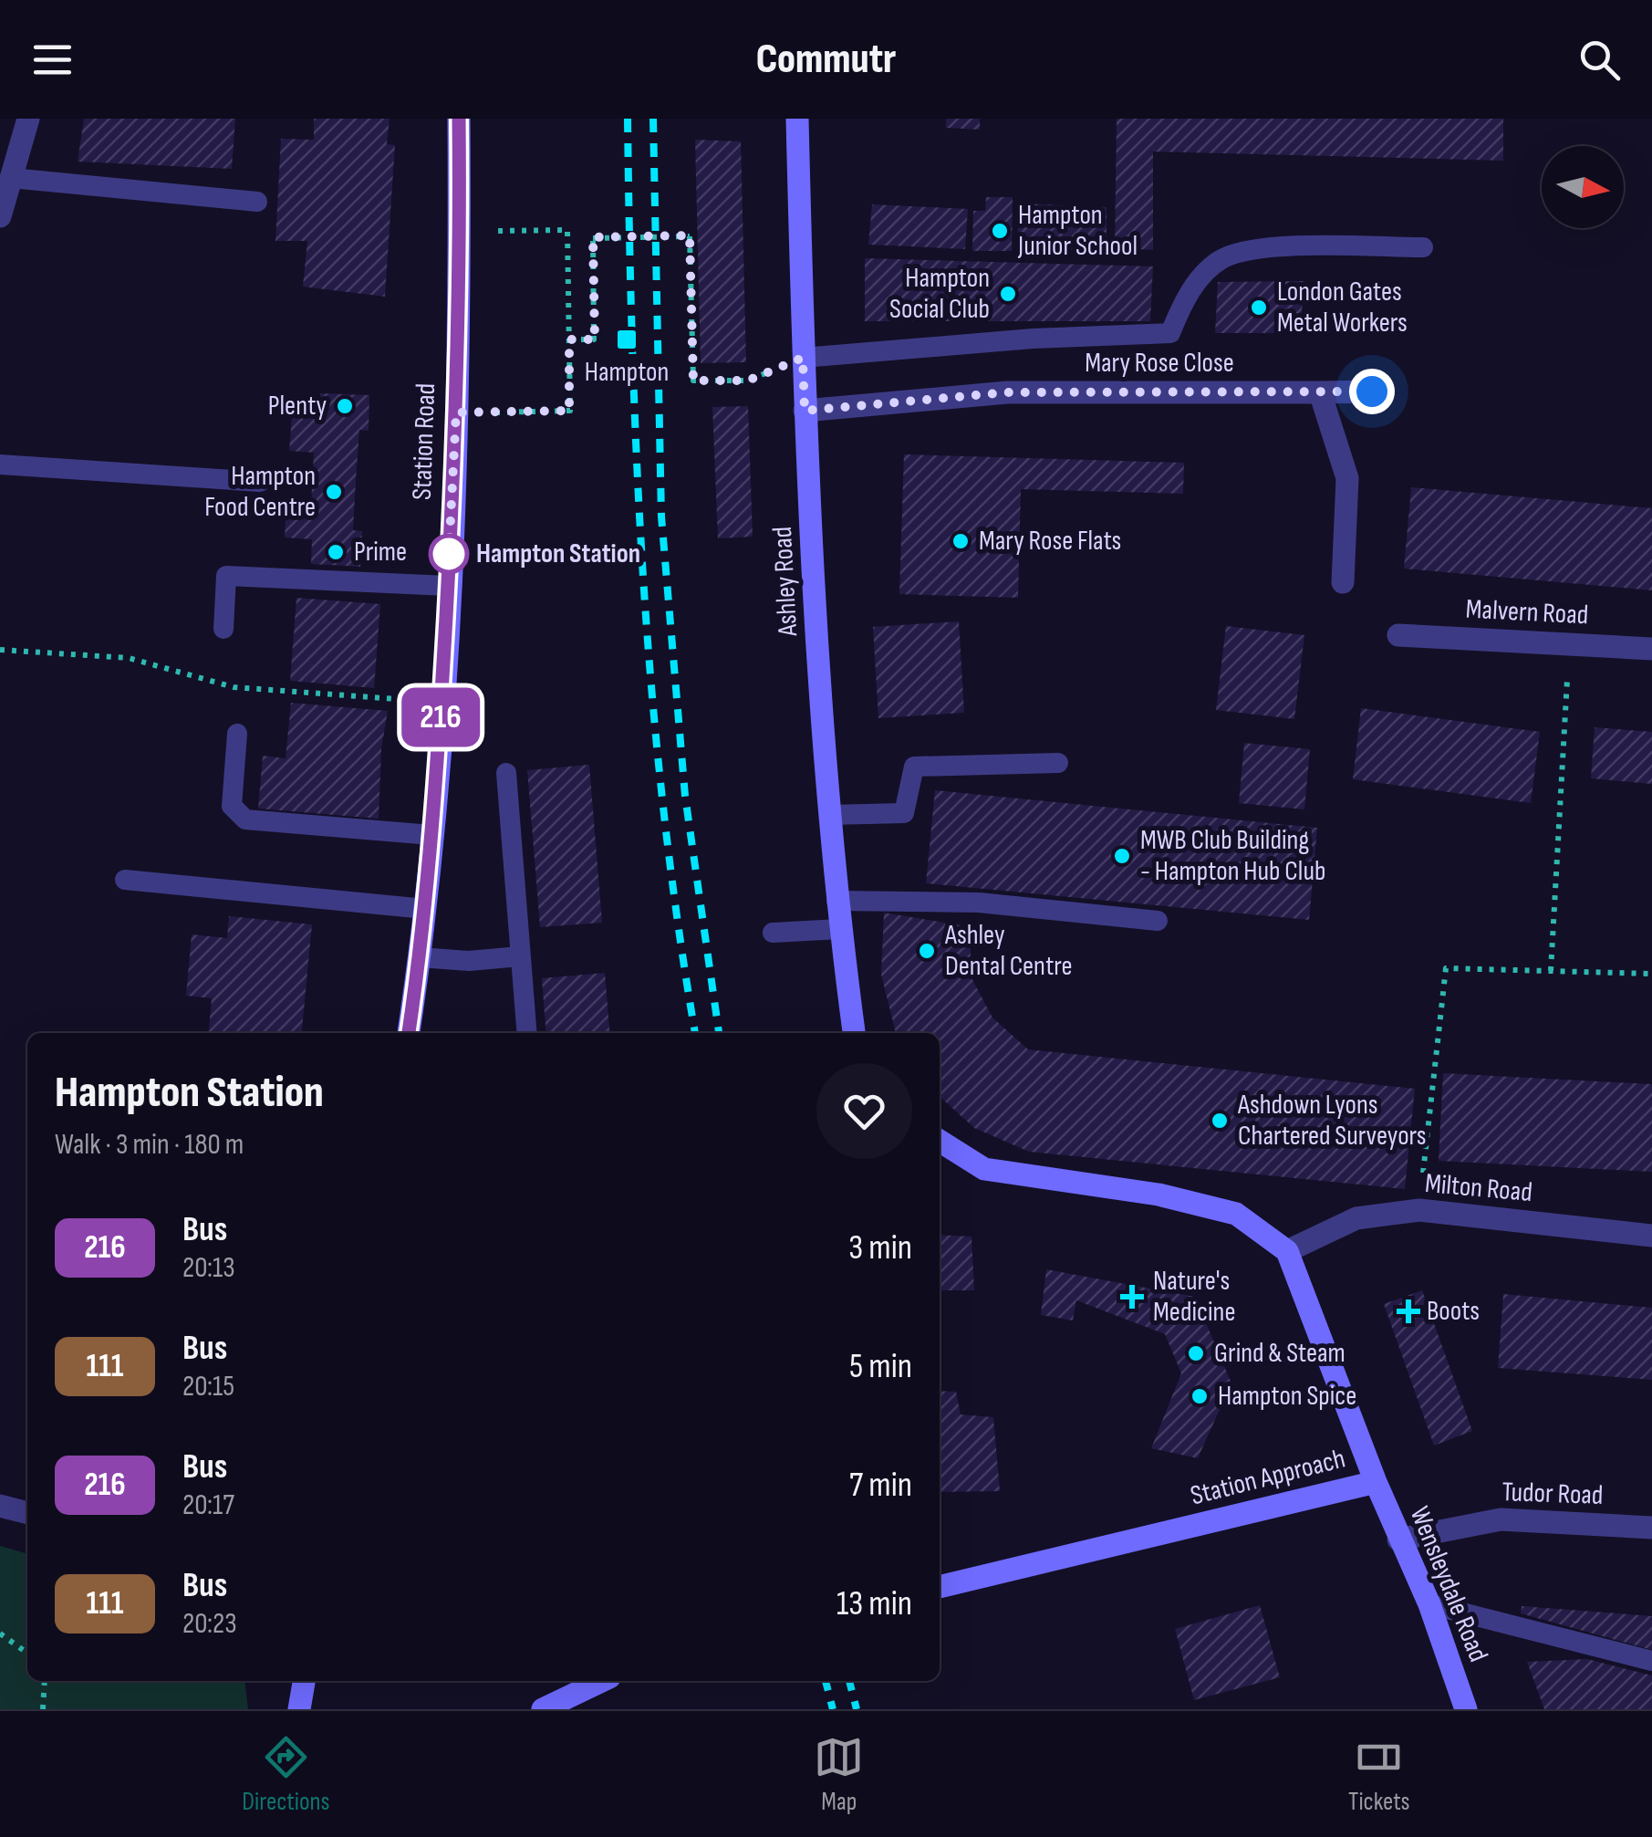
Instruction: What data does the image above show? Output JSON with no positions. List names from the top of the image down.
{
  "streets": {
    "street": [
      "Mary Rose Close",
      "Station Road",
      "Ashley Road",
      "Malvern Road",
      "Milton Road",
      "Station Approach",
      "Tudor Road",
      "Wensleydale Road"
    ]
  },
  "crossings": [
    ["Mary Rose Close", "Ashley Road"],
    ["Milton Road", "Station Approach"],
    ["Station Approach", "Wensleydale Road"],
    ["Tudor Road", "Wensleydale Road"]
  ],
  "places": {
    "other": [
      "Hampton Junior School",
      "Hampton Social Club",
      "London Gates Metal Workers",
      "Plenty",
      "Hampton Food Centre",
      "Mary Rose Flats",
      "Prime",
      "Hampton Station",
      "MWB Club Building - Hampton Hub Club",
      "Ashley Dental Centre",
      "Ashdown Lyons Chartered Surveyors",
      "Grind & Steam",
      "Hampton Spice"
    ],
    "transit": ["Hampton"],
    "health": ["Nature's Medicine", "Boots"]
  },
  "lines": ["bus line 216"],
  "north": "right",
  "page": {
    "header": "Commutr",
    "on_map": "216",
    "heading": ["Hampton Station", "Walk · 3 min · 180 m"],
    "list": [
      {
        "mark": "216",
        "name": "Bus",
        "note": "20:13",
        "value": "3 min"
      },
      {
        "mark": "111",
        "name": "Bus",
        "note": "20:15",
        "value": "5 min"
      },
      {
        "mark": "216",
        "name": "Bus",
        "note": "20:17",
        "value": "7 min"
      },
      {
        "mark": "111",
        "name": "Bus",
        "note": "20:23",
        "value": "13 min"
      }
    ],
    "tabs": ["Directions", "Map", "Tickets"]
  }
}
